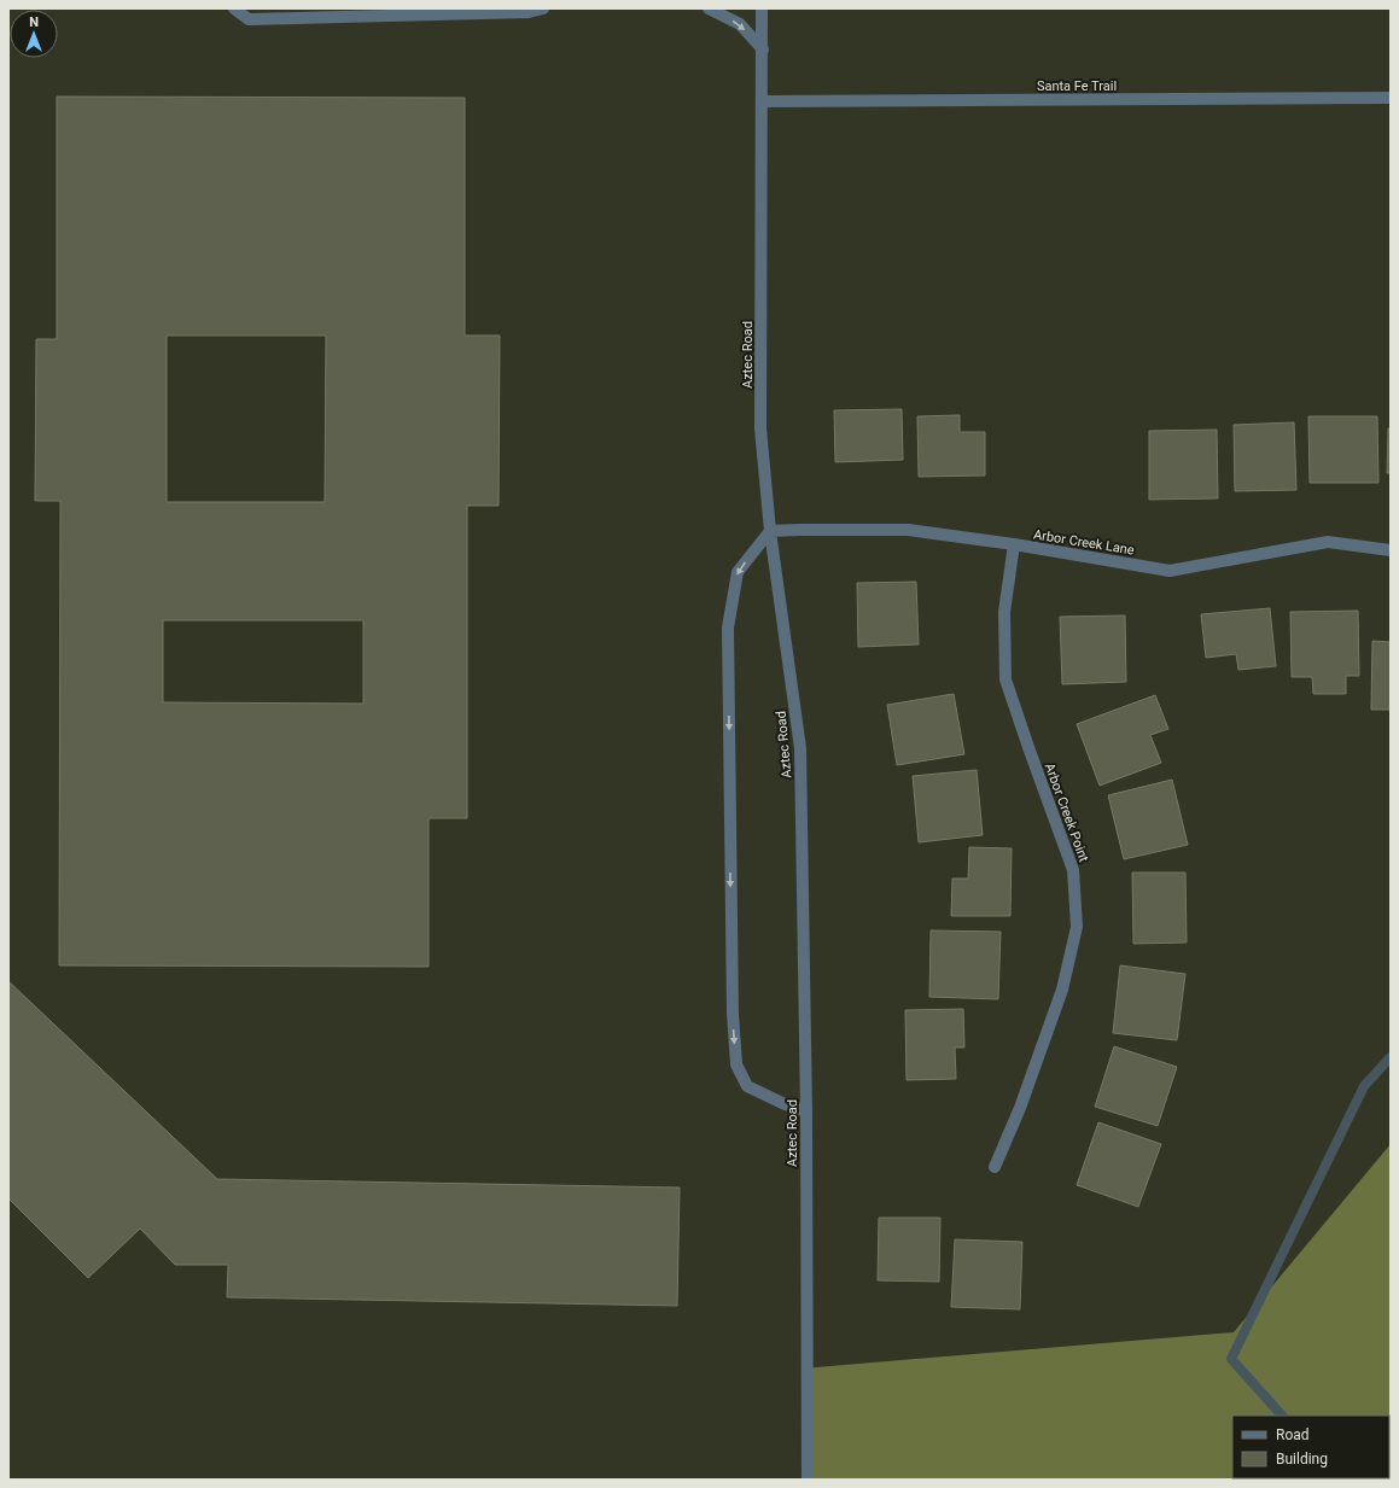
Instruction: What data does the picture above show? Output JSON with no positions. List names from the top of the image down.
{
  "streets": {
    "street": [
      "Santa Fe Trail",
      "Aztec Road",
      "Arbor Creek Lane",
      "Arbor Creek Point"
    ]
  },
  "crossings": [
    ["Santa Fe Trail", "Aztec Road"],
    ["Aztec Road", "Arbor Creek Lane"],
    ["Arbor Creek Lane", "Arbor Creek Point"]
  ],
  "legend": ["Road", "Building"],
  "north": "top"
}
